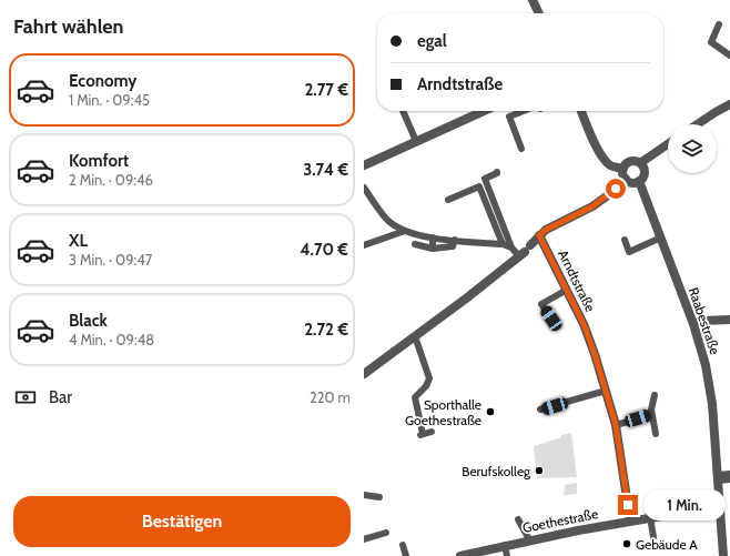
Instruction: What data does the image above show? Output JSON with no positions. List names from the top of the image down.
{
  "streets": {
    "street": ["Arndtstraße", "Raabestraße", "Goethestraße"]
  },
  "crossings": [
    ["Arndtstraße", "Goethestraße"],
    ["Raabestraße", "Goethestraße"]
  ],
  "places": ["Sporthalle Goethestraße", "Berufskolleg", "Gebäude A"],
  "page": {
    "heading": "Fahrt wählen",
    "banner": ["egal", "Arndtstraße"],
    "list": [
      {
        "name": "Economy",
        "note": "1 Min. · 09:45",
        "value": "2.77 €"
      },
      {
        "name": "Komfort",
        "note": "2 Min. · 09:46",
        "value": "3.74 €"
      },
      {
        "name": "XL",
        "note": "3 Min. · 09:47",
        "value": "4.70 €"
      },
      {
        "name": "Black",
        "note": "4 Min. · 09:48",
        "value": "2.72 €"
      }
    ],
    "pay": ["Bar", "220 m"],
    "buttons": "Bestätigen",
    "bubble": "1 Min."
  }
}
